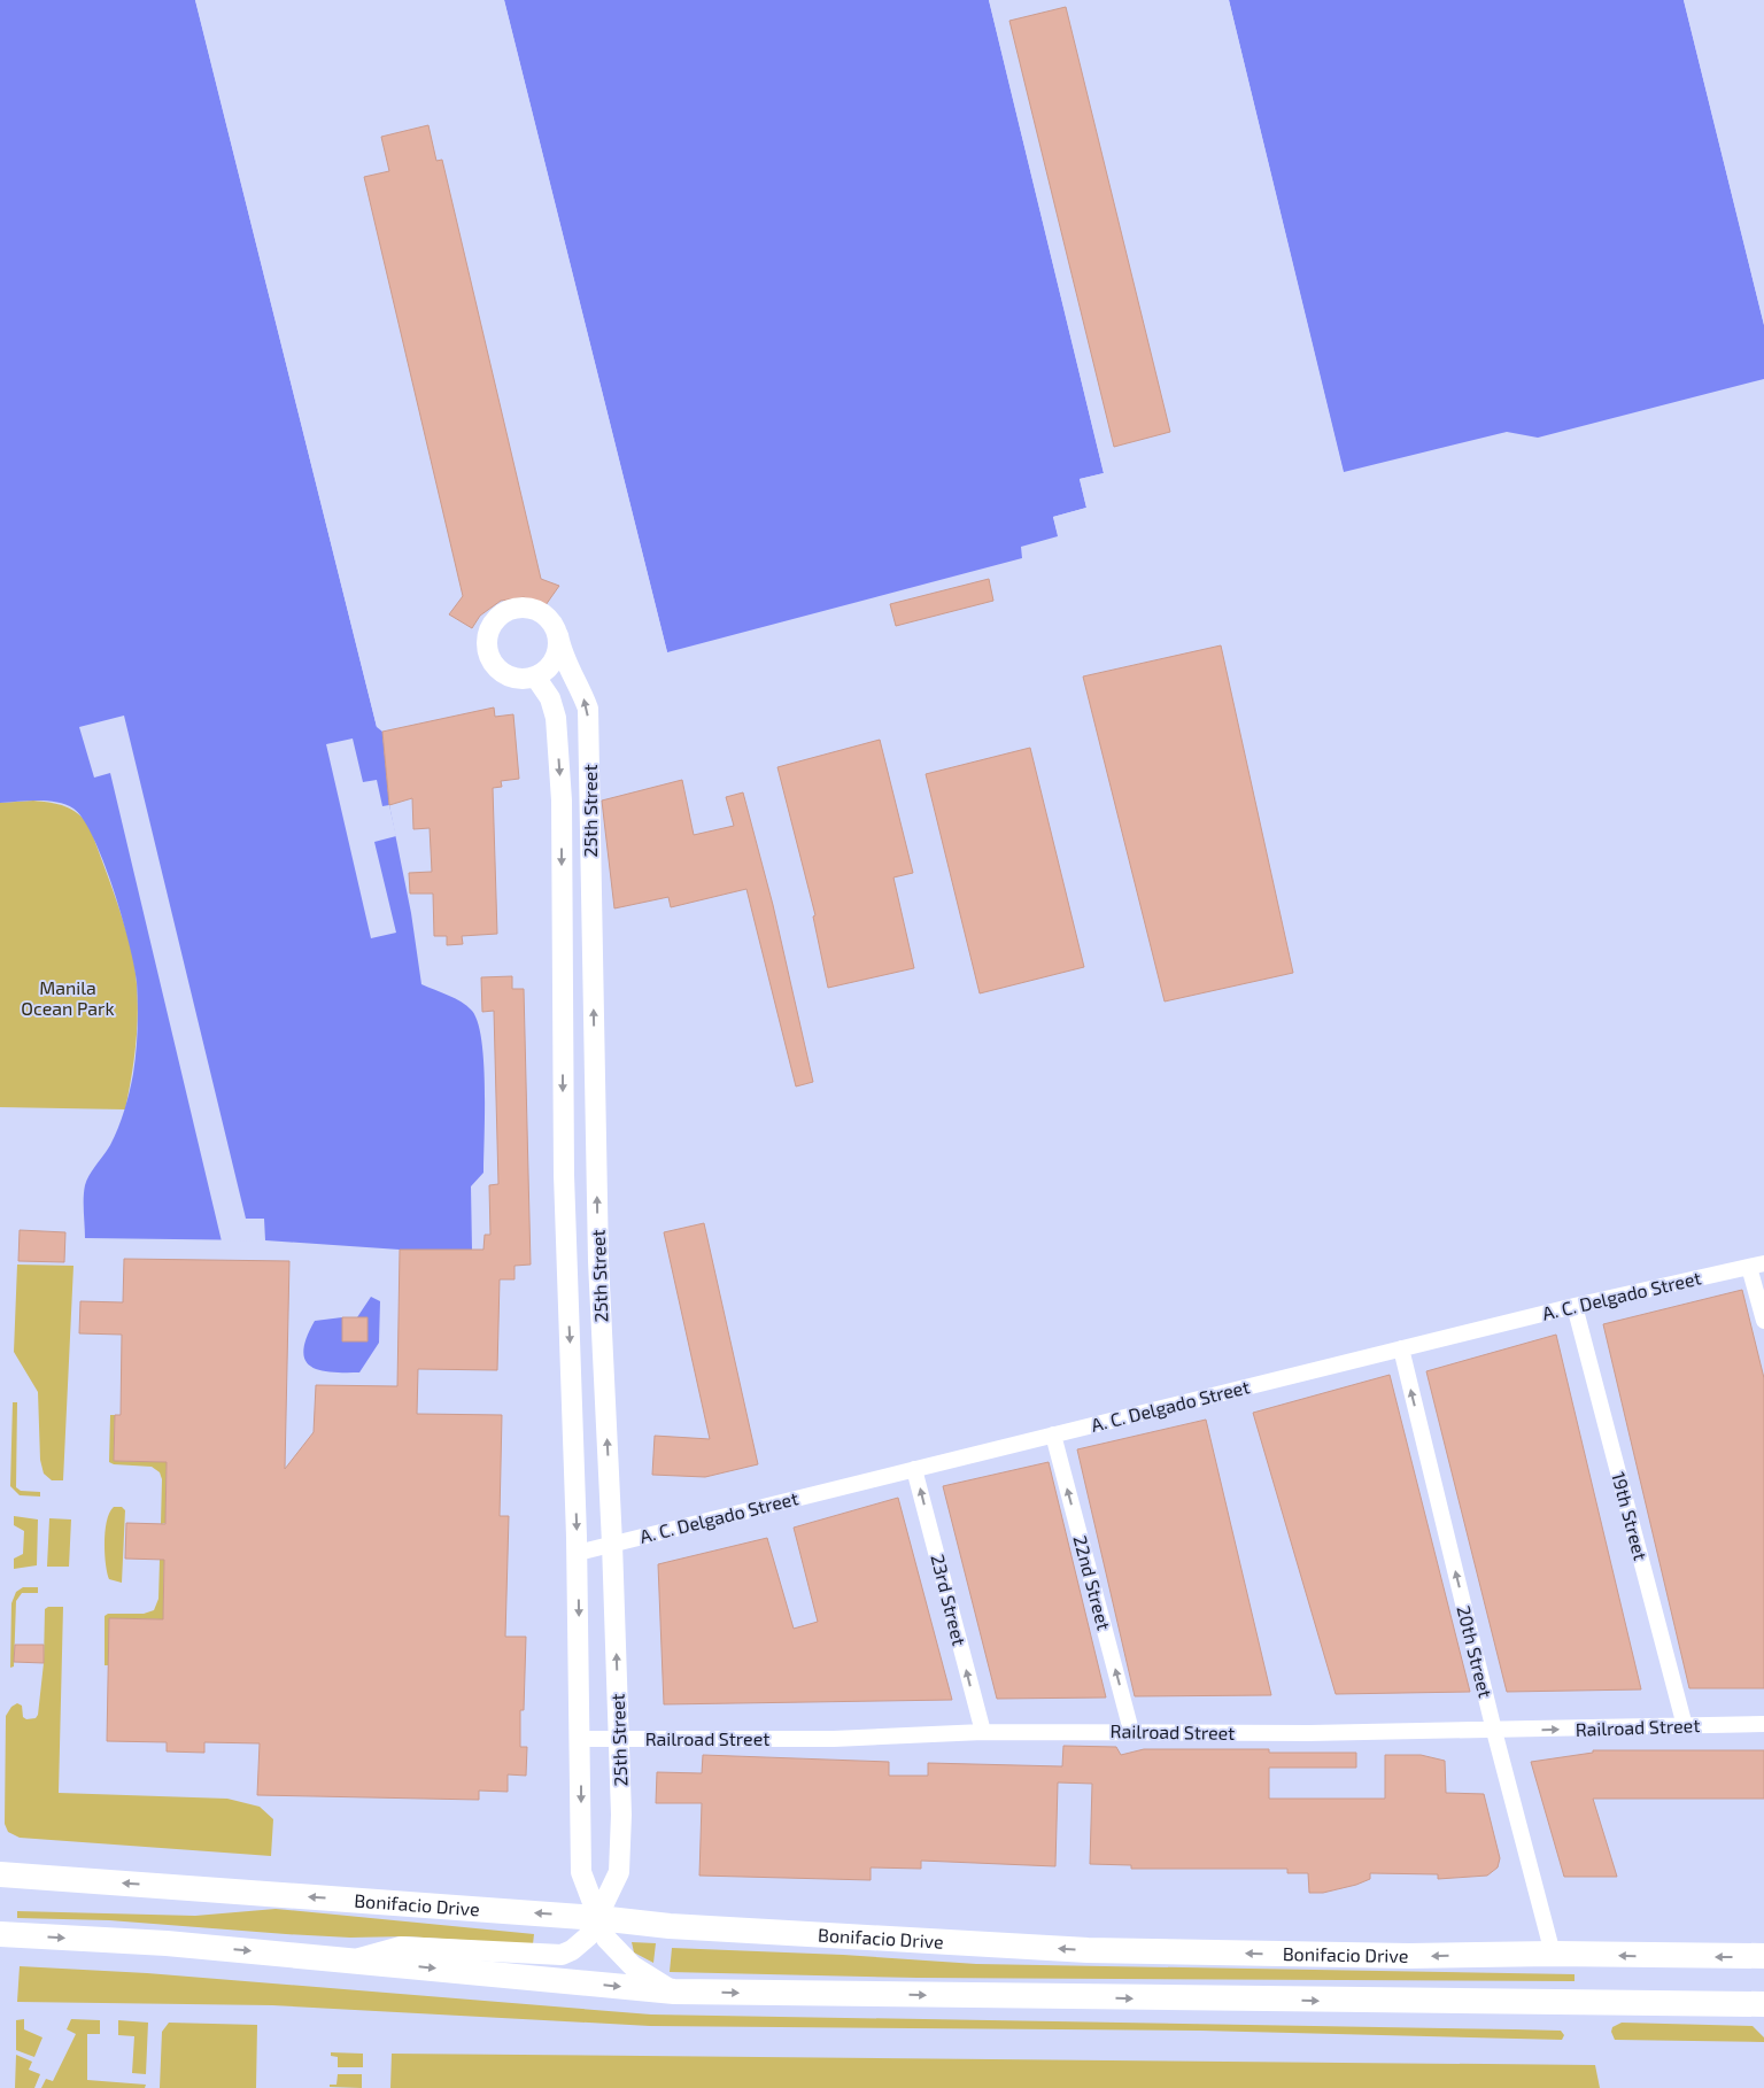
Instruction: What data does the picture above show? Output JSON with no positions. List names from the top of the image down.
{
  "streets": {
    "highway": ["Bonifacio Drive"],
    "street": [
      "25th Street",
      "A. C. Delgado Street",
      "19th Street",
      "22nd Street",
      "23rd Street",
      "20th Street",
      "Railroad Street"
    ]
  },
  "crossings": [
    ["25th Street", "A. C. Delgado Street"],
    ["25th Street", "Railroad Street"],
    ["25th Street", "Bonifacio Drive"],
    ["A. C. Delgado Street", "19th Street"],
    ["A. C. Delgado Street", "22nd Street"],
    ["A. C. Delgado Street", "23rd Street"],
    ["A. C. Delgado Street", "20th Street"],
    ["19th Street", "Railroad Street"],
    ["22nd Street", "Railroad Street"],
    ["23rd Street", "Railroad Street"],
    ["20th Street", "Railroad Street"],
    ["20th Street", "Bonifacio Drive"]
  ],
  "one_way": ["22nd Street", "23rd Street", "20th Street"],
  "parks": ["Manila Ocean Park"]
}
